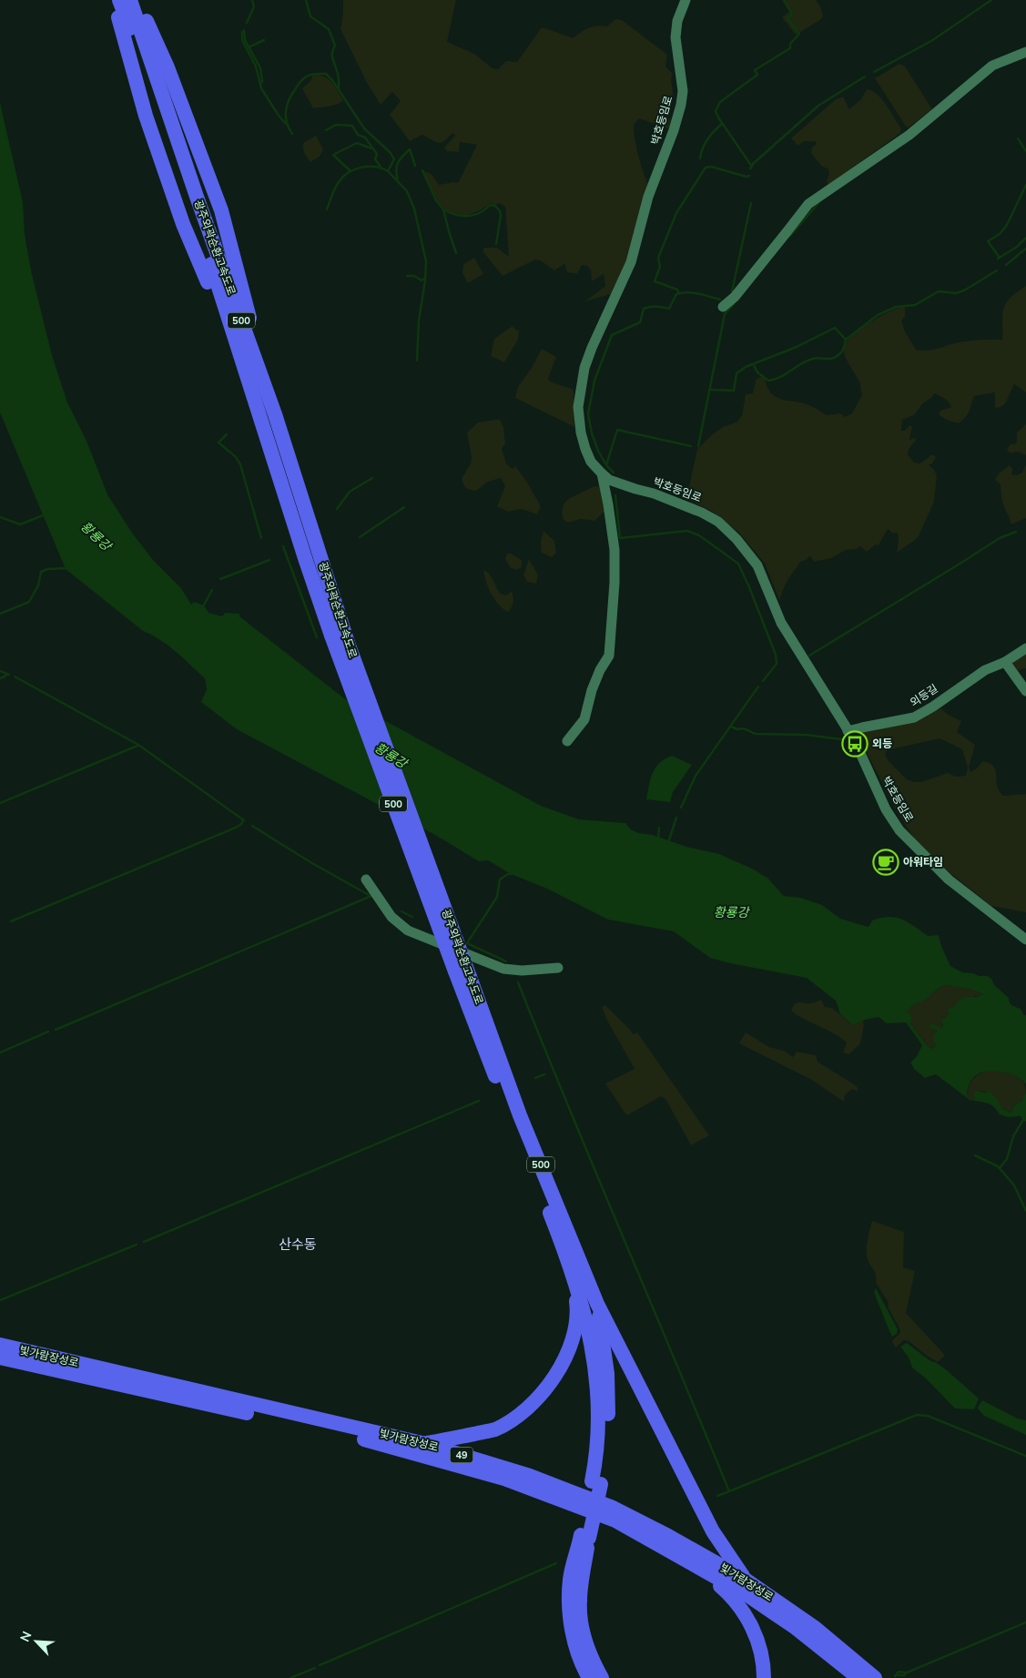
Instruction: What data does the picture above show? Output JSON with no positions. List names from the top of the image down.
{
  "streets": {
    "highway": [
      "광주외곽순환고속도로",
      "500",
      "빛가람장성로",
      "49"
    ],
    "street": ["박호등임로", "외등길"]
  },
  "crossings": [
    ["박호등임로", "외등길"]
  ],
  "districts": ["산수동"],
  "water": ["황룡강"],
  "places": {
    "bus stop": ["외등"],
    "cafe": ["아워타임"]
  },
  "north": "top left"
}
